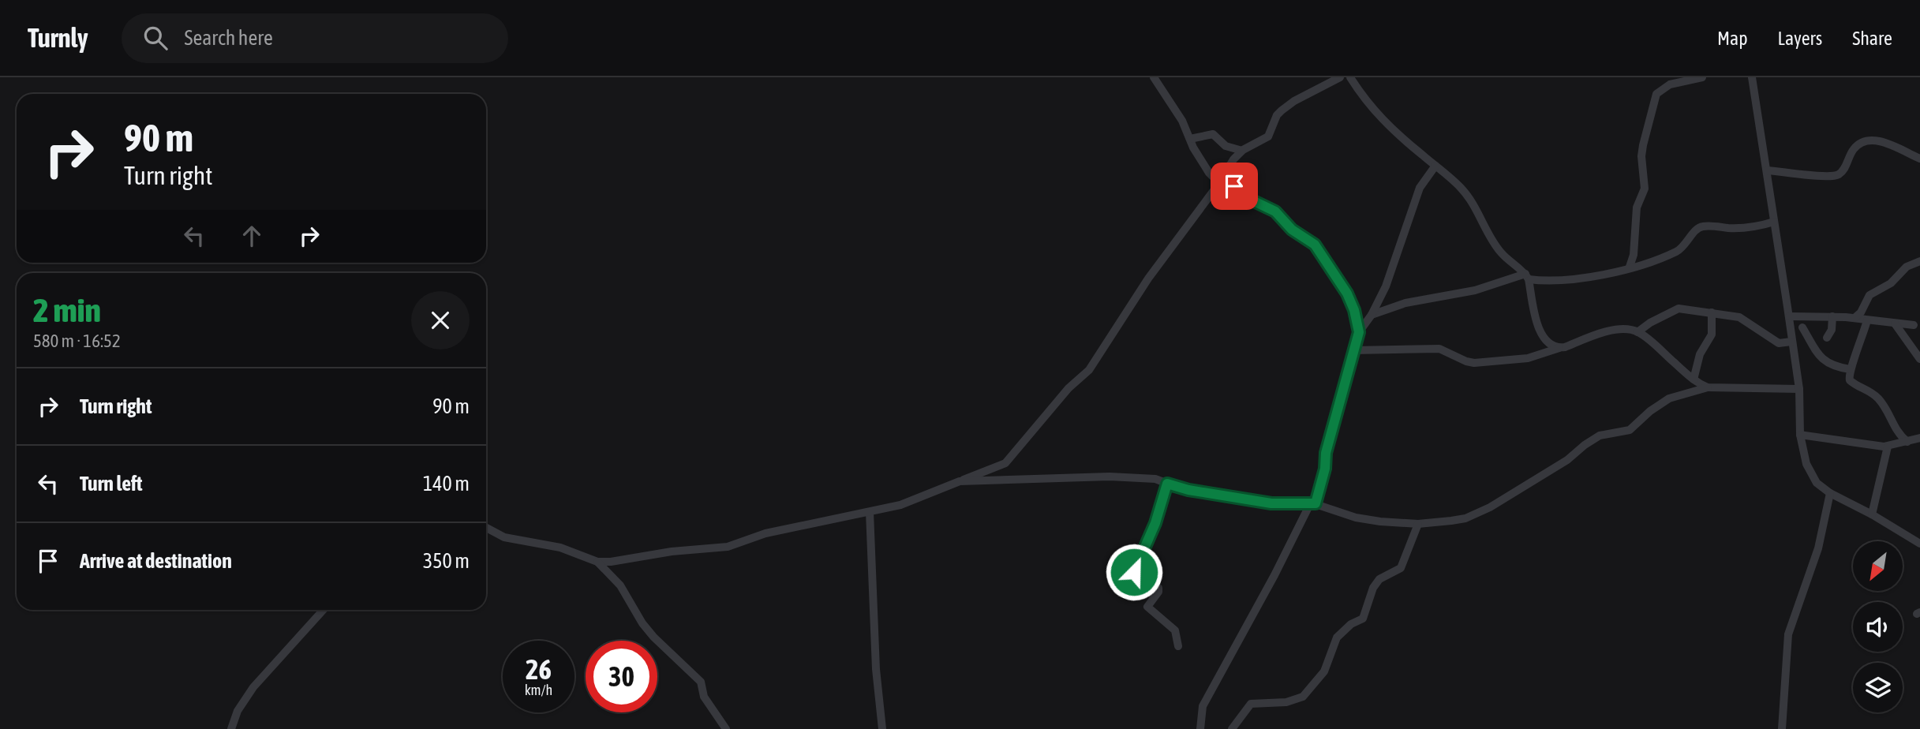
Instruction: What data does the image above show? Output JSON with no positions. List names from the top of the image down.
{
  "north": "bottom left",
  "page": {
    "header": "Turnly",
    "search": "Search here",
    "nav": ["Map", "Layers", "Share"],
    "turn": ["90 m", "Turn right"],
    "heading": ["2 min", "580 m · 16:52"],
    "list": [
      {
        "name": "Turn right",
        "value": "90 m"
      },
      {
        "name": "Turn left",
        "value": "140 m"
      },
      {
        "name": "Arrive at destination",
        "value": "350 m"
      }
    ],
    "speed": "26 km/h",
    "limit": "30"
  }
}
